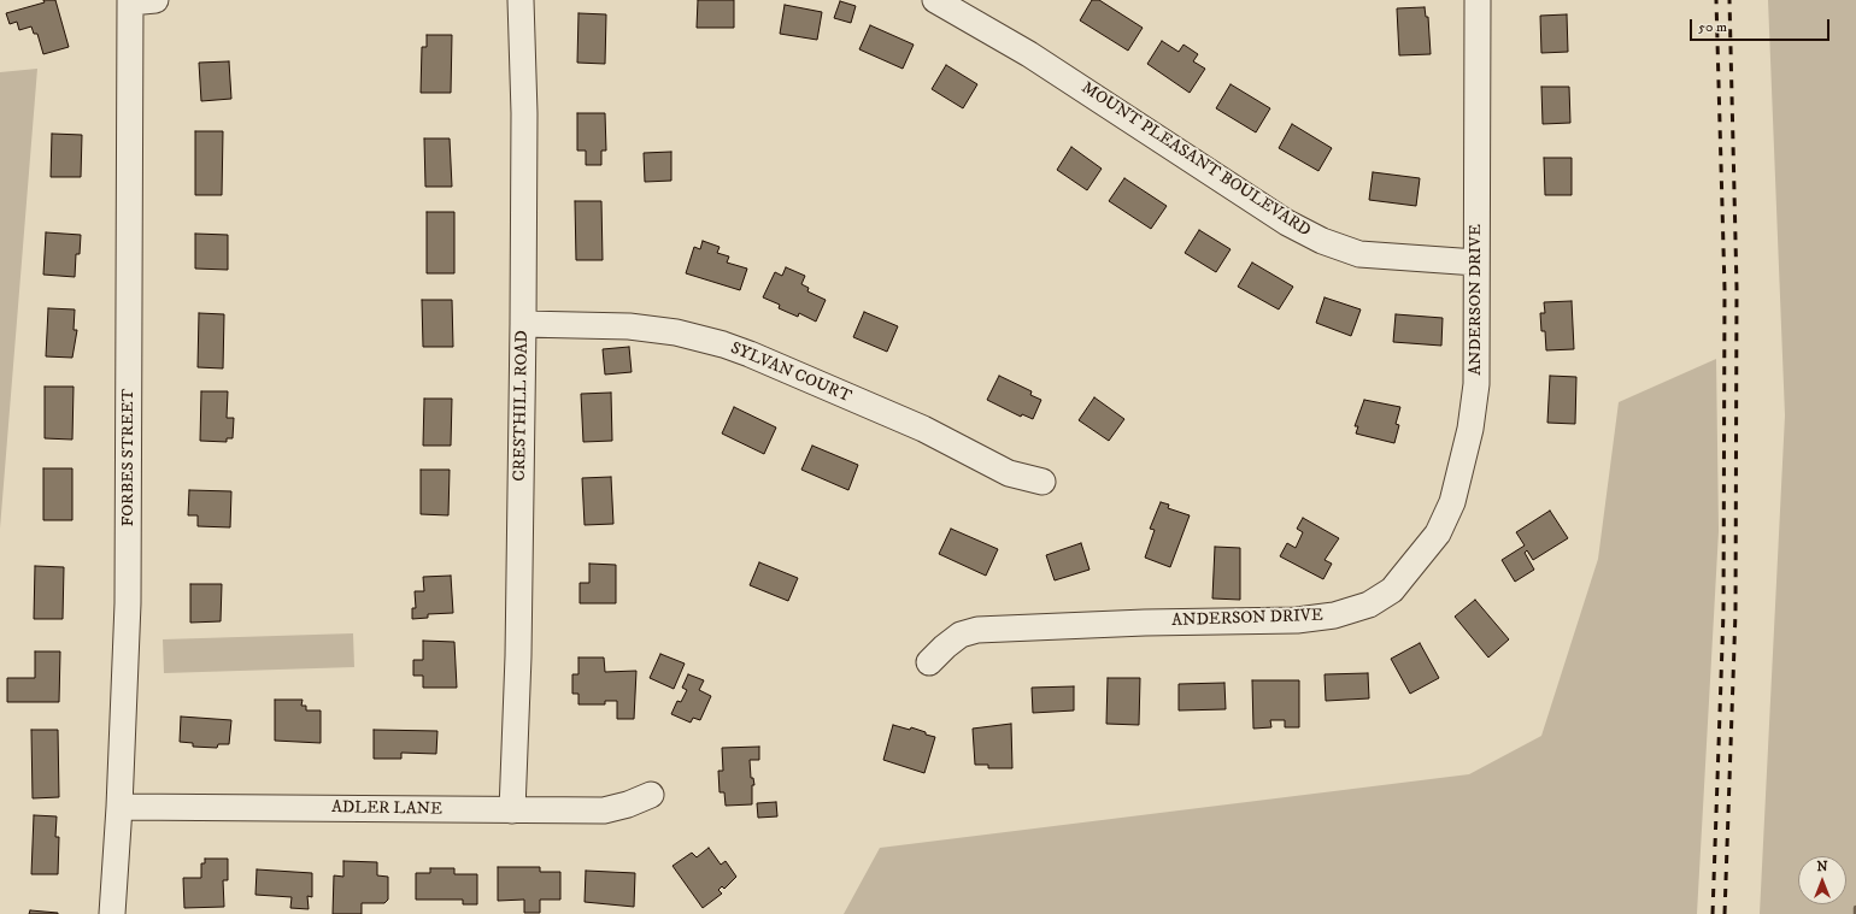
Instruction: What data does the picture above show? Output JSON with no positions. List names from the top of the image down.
{
  "streets": {
    "street": [
      "MOUNT PLEASANT BOULEVARD",
      "ANDERSON DRIVE",
      "SYLVAN COURT",
      "CRESTHILL ROAD",
      "FORBES STREET",
      "ADLER LANE"
    ]
  },
  "crossings": [
    ["MOUNT PLEASANT BOULEVARD", "ANDERSON DRIVE"],
    ["SYLVAN COURT", "CRESTHILL ROAD"],
    ["CRESTHILL ROAD", "ADLER LANE"],
    ["FORBES STREET", "ADLER LANE"]
  ],
  "scale_bar": "50 m",
  "north": "top"
}
